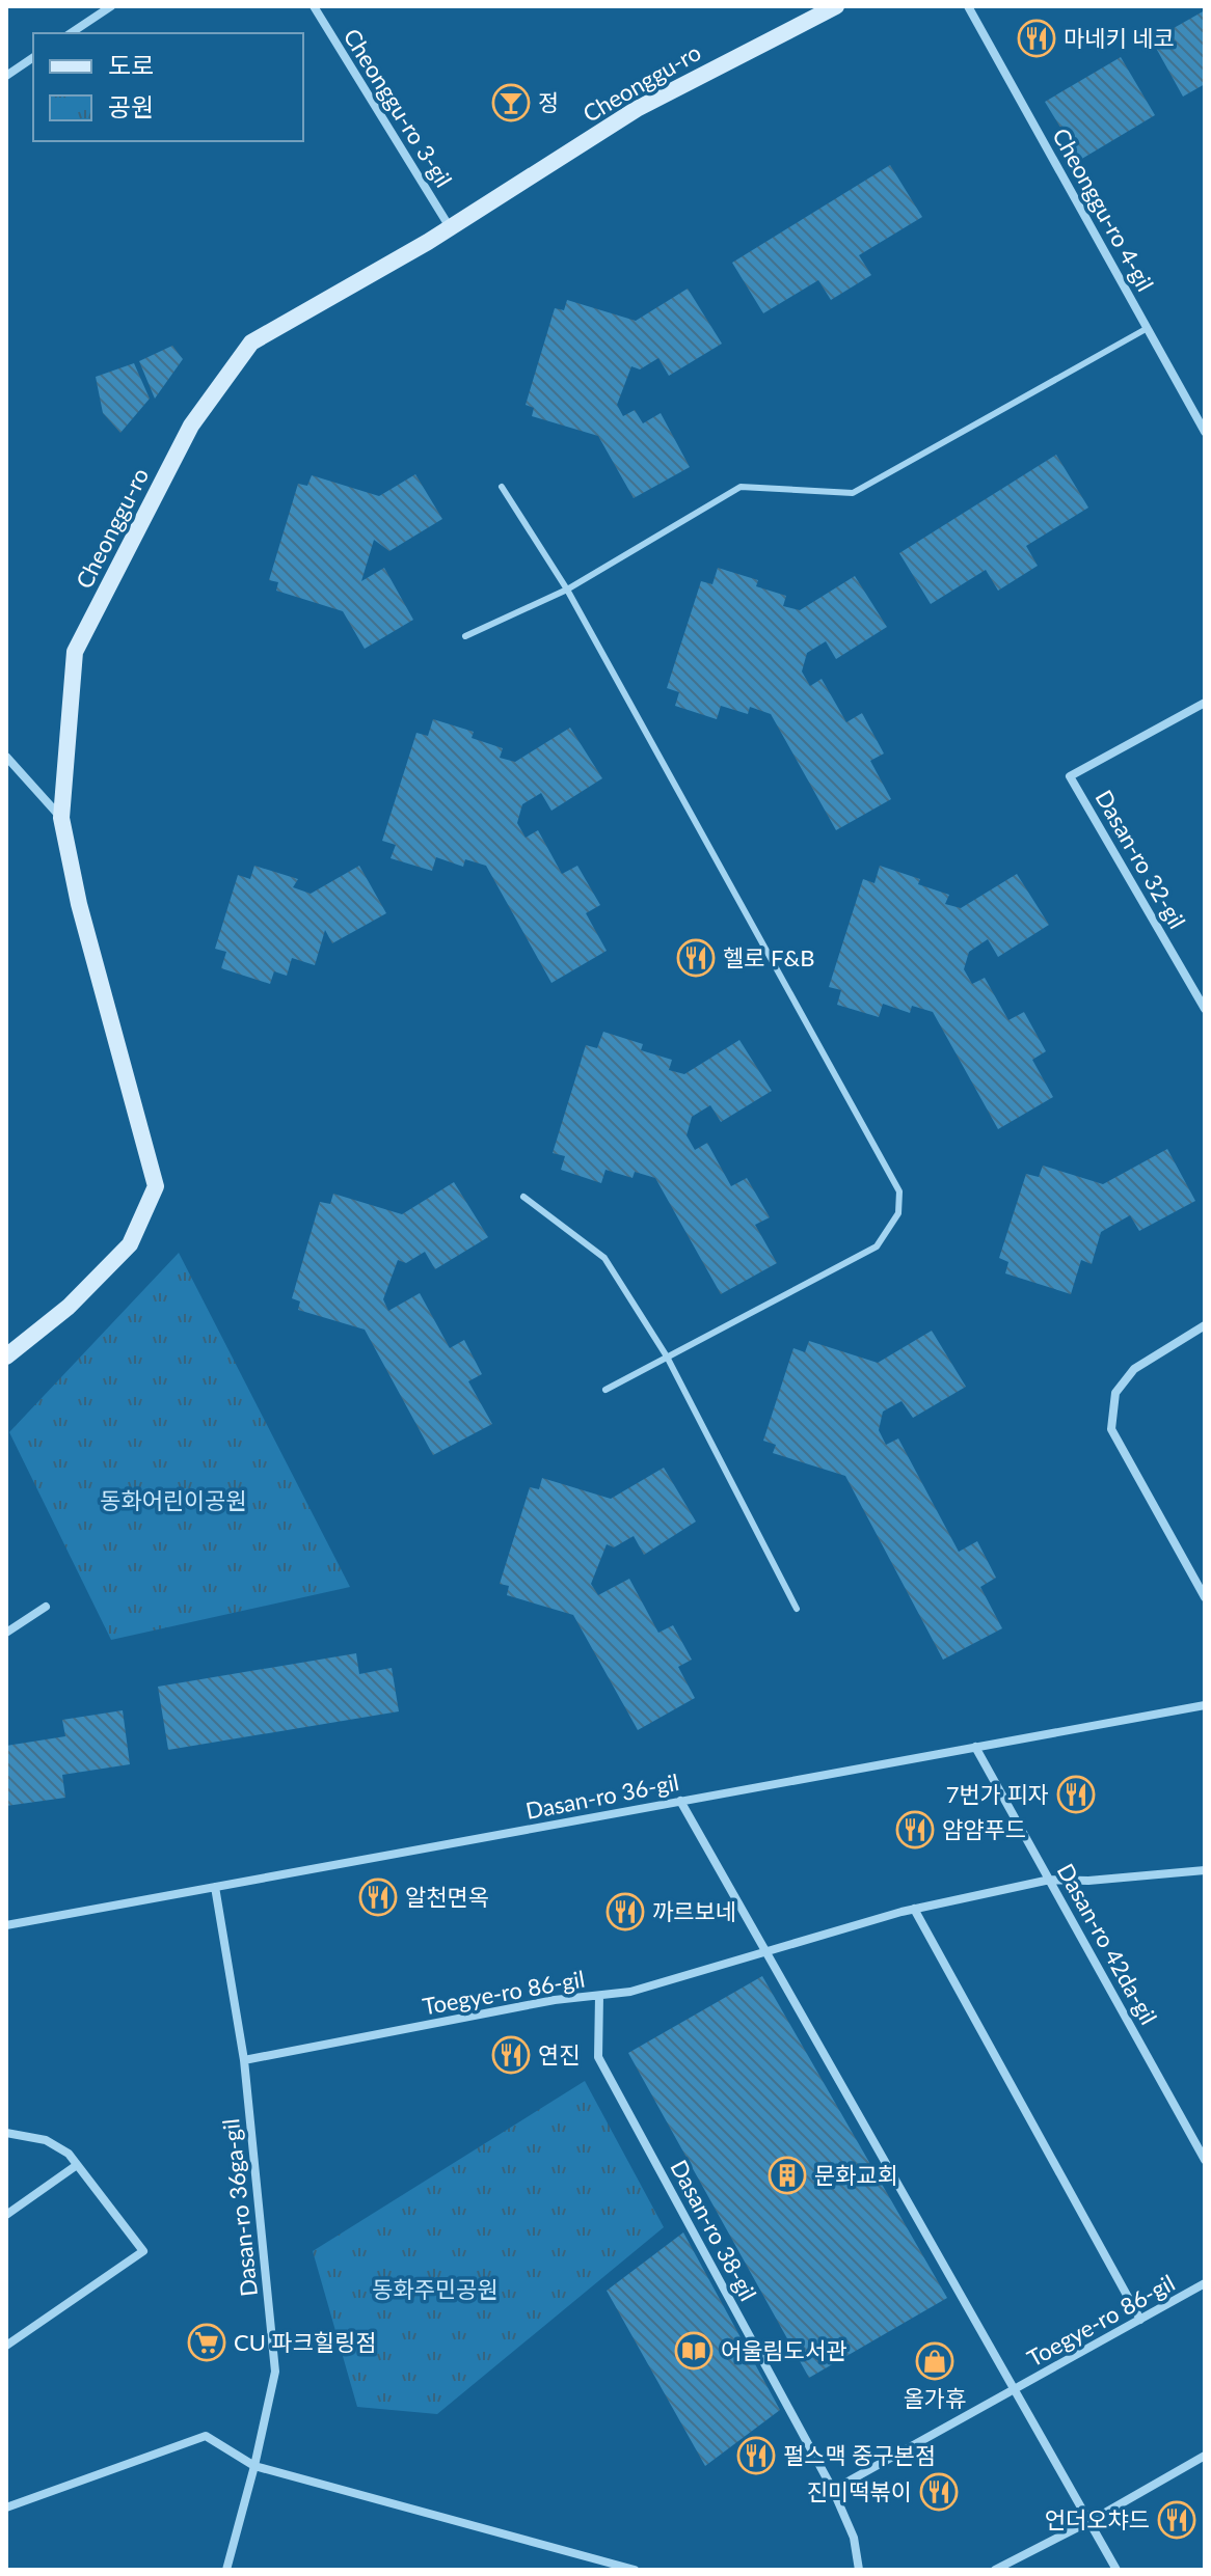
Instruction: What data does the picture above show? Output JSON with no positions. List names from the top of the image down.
{
  "streets": {
    "main road": ["Cheonggu-ro"],
    "street": [
      "Cheonggu-ro 3-gil",
      "Cheonggu-ro 4-gil",
      "Dasan-ro 32-gil",
      "Dasan-ro 36-gil",
      "Dasan-ro 42da-gil",
      "Toegye-ro 86-gil",
      "Dasan-ro 36ga-gil",
      "Dasan-ro 38-gil"
    ]
  },
  "crossings": [
    ["Cheonggu-ro", "Cheonggu-ro 3-gil"],
    ["Dasan-ro 36-gil", "Dasan-ro 42da-gil"],
    ["Dasan-ro 36-gil", "Toegye-ro 86-gil"],
    ["Dasan-ro 36-gil", "Dasan-ro 36ga-gil"],
    ["Dasan-ro 42da-gil", "Toegye-ro 86-gil"],
    ["Toegye-ro 86-gil", "Dasan-ro 36ga-gil"],
    ["Toegye-ro 86-gil", "Dasan-ro 38-gil"]
  ],
  "parks": ["동화어린이공원", "동화주민공원"],
  "places": {
    "restaurant": [
      "마네키 네코",
      "헬로 F&B",
      "7번가 피자",
      "얌얌푸드",
      "알천면옥",
      "까르보네",
      "연진",
      "펄스맥 중구본점",
      "진미떡볶이",
      "언더오챠드"
    ],
    "bar": ["정"],
    "building": ["문화교회"],
    "supermarket": ["CU 파크힐링점"],
    "library": ["어울림도서관"],
    "shop": ["올가휴"]
  },
  "legend": ["도로", "공원"]
}
